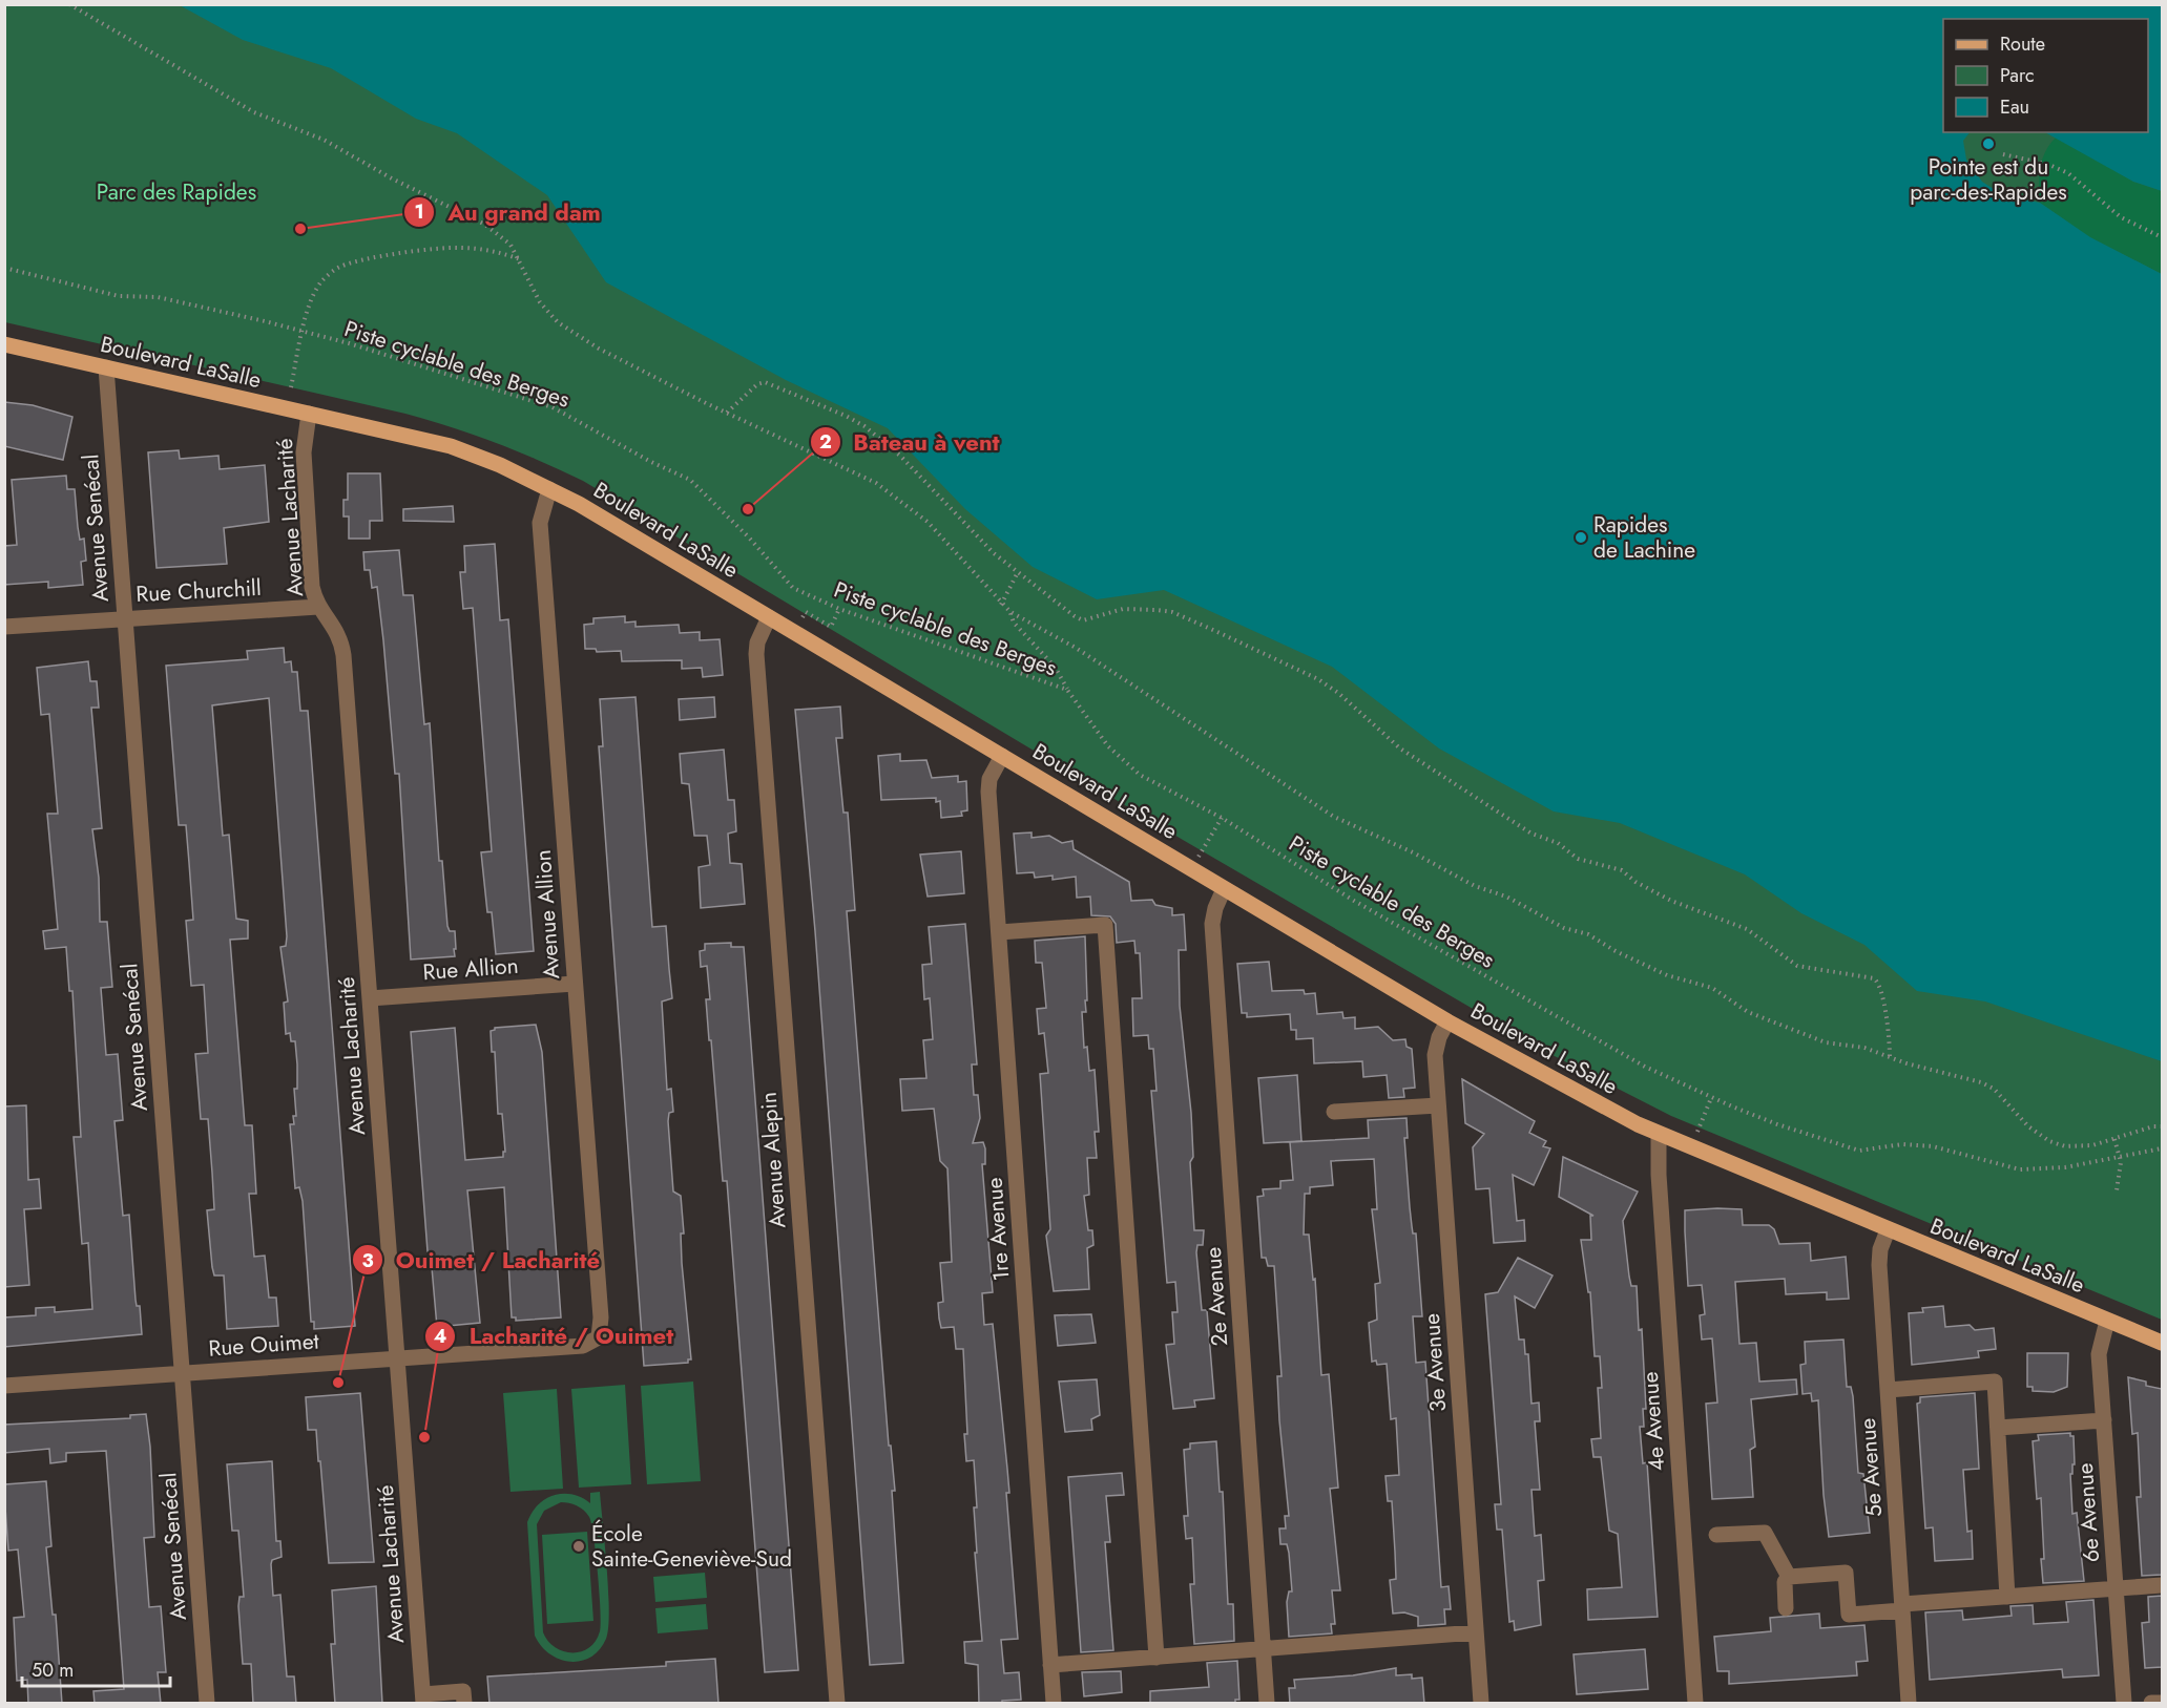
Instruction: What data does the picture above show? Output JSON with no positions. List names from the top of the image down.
{
  "streets": {
    "main road": ["Boulevard LaSalle"],
    "street": [
      "Avenue Lacharité",
      "Avenue Senécal",
      "Rue Churchill",
      "Avenue Allion",
      "Rue Allion",
      "Avenue Alepin",
      "1re Avenue",
      "2e Avenue",
      "Rue Ouimet",
      "3e Avenue",
      "4e Avenue",
      "5e Avenue",
      "6e Avenue"
    ],
    "path": ["Piste cyclable des Berges"]
  },
  "crossings": [
    ["Boulevard LaSalle", "Avenue Lacharité"],
    ["Boulevard LaSalle", "Avenue Senécal"],
    ["Boulevard LaSalle", "Avenue Allion"],
    ["Boulevard LaSalle", "Avenue Alepin"],
    ["Boulevard LaSalle", "1re Avenue"],
    ["Boulevard LaSalle", "2e Avenue"],
    ["Boulevard LaSalle", "3e Avenue"],
    ["Boulevard LaSalle", "4e Avenue"],
    ["Boulevard LaSalle", "5e Avenue"],
    ["Boulevard LaSalle", "6e Avenue"],
    ["Avenue Lacharité", "Rue Churchill"],
    ["Avenue Lacharité", "Rue Allion"],
    ["Avenue Lacharité", "Rue Ouimet"],
    ["Avenue Senécal", "Rue Churchill"],
    ["Avenue Senécal", "Rue Ouimet"],
    ["Avenue Allion", "Rue Allion"],
    ["Avenue Allion", "Rue Ouimet"]
  ],
  "parks": ["Parc des Rapides"],
  "places": [
    "Pointe est du parc-des-Rapides",
    "Au grand dam",
    "Bateau à vent",
    "Rapides de Lachine",
    "Ouimet / Lacharité",
    "Lacharité / Ouimet",
    "École Sainte-Geneviève-Sud"
  ],
  "legend": ["Route", "Parc", "Eau"],
  "scale_bar": "50 m"
}
